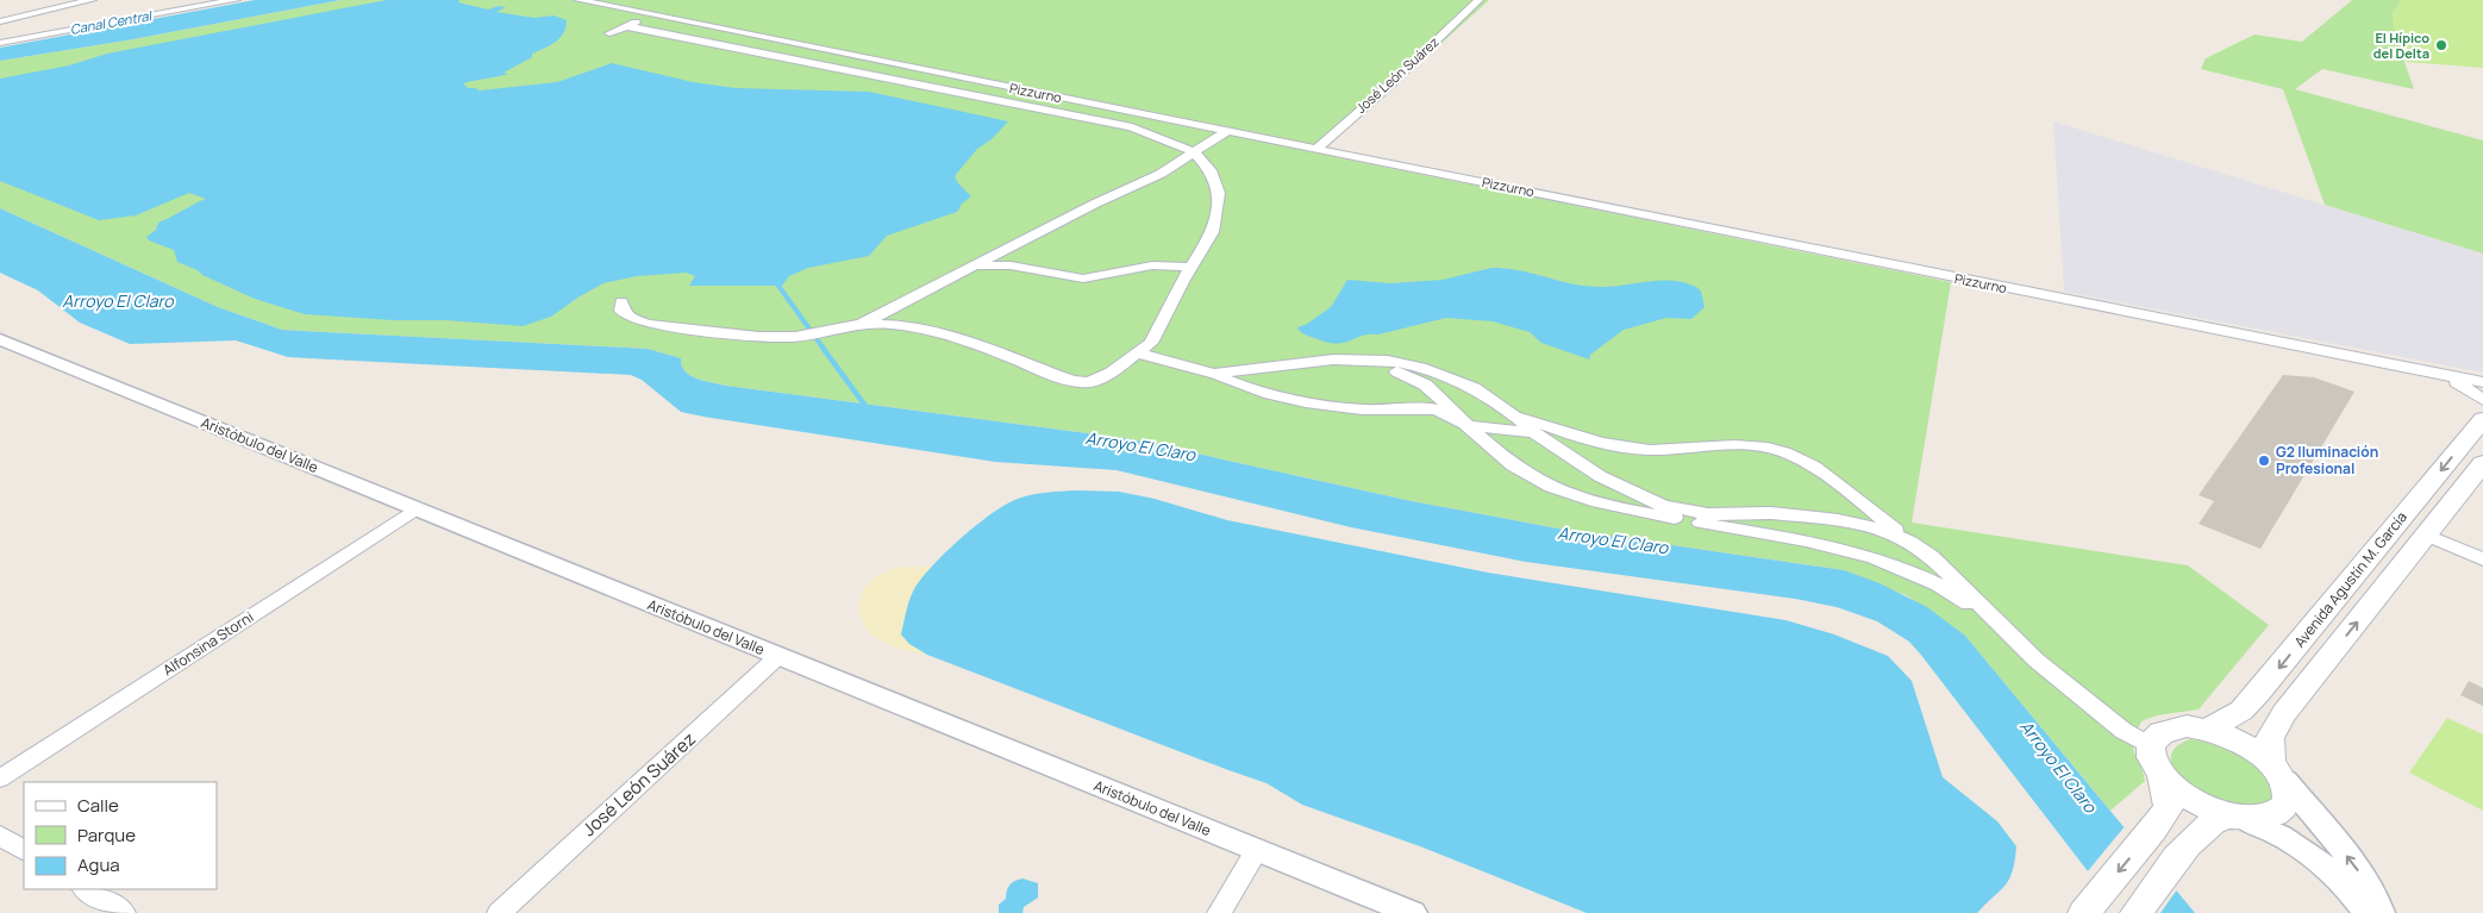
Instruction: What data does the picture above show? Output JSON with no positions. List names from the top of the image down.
{
  "streets": {
    "main road": ["Avenida Agustín M. García"],
    "street": [
      "José León Suárez",
      "Pizzurno",
      "Aristóbulo del Valle",
      "Alfonsina Storni"
    ]
  },
  "crossings": [
    ["José León Suárez", "Pizzurno"],
    ["José León Suárez", "Aristóbulo del Valle"],
    ["Aristóbulo del Valle", "Alfonsina Storni"]
  ],
  "water": ["Canal Central", "Arroyo El Claro"],
  "places": ["El Hípico del Delta", "G2 Iluminación Profesional"],
  "legend": ["Calle", "Parque", "Agua"]
}
